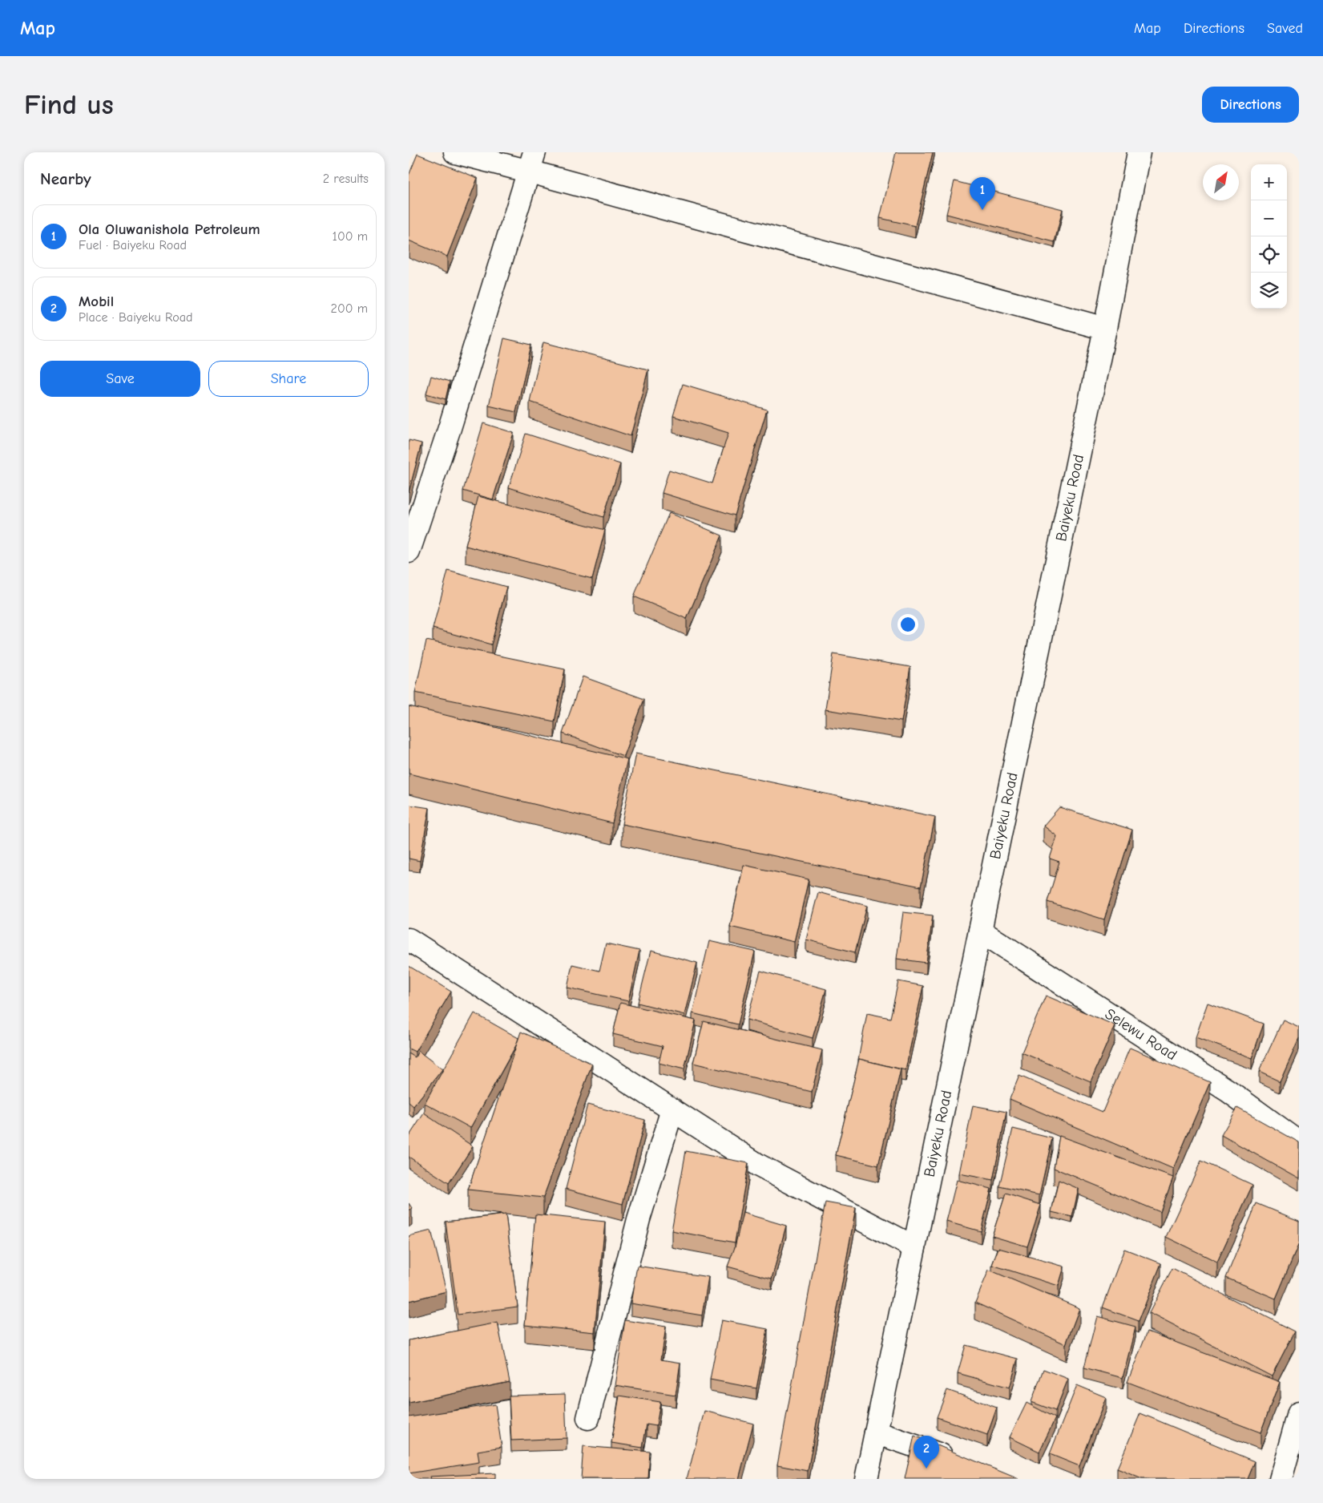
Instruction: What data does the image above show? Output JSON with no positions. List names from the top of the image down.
{
  "streets": {
    "street": ["Baiyeku Road", "Selewu Road"]
  },
  "crossings": [
    ["Baiyeku Road", "Selewu Road"]
  ],
  "north": "top right",
  "page": {
    "header": "Map",
    "nav": ["Map", "Directions", "Saved"],
    "buttons": [
      "Directions",
      ["Save", "Share"]
    ],
    "title": "Find us",
    "heading": ["Nearby", "2 results"],
    "map_buttons": ["+", "−"],
    "pins": ["1", "2"],
    "list": [
      {
        "mark": "1",
        "name": "Ola Oluwanishola Petroleum",
        "note": "Fuel · Baiyeku Road",
        "value": "100 m"
      },
      {
        "mark": "2",
        "name": "Mobil",
        "note": "Place · Baiyeku Road",
        "value": "200 m"
      }
    ]
  }
}
